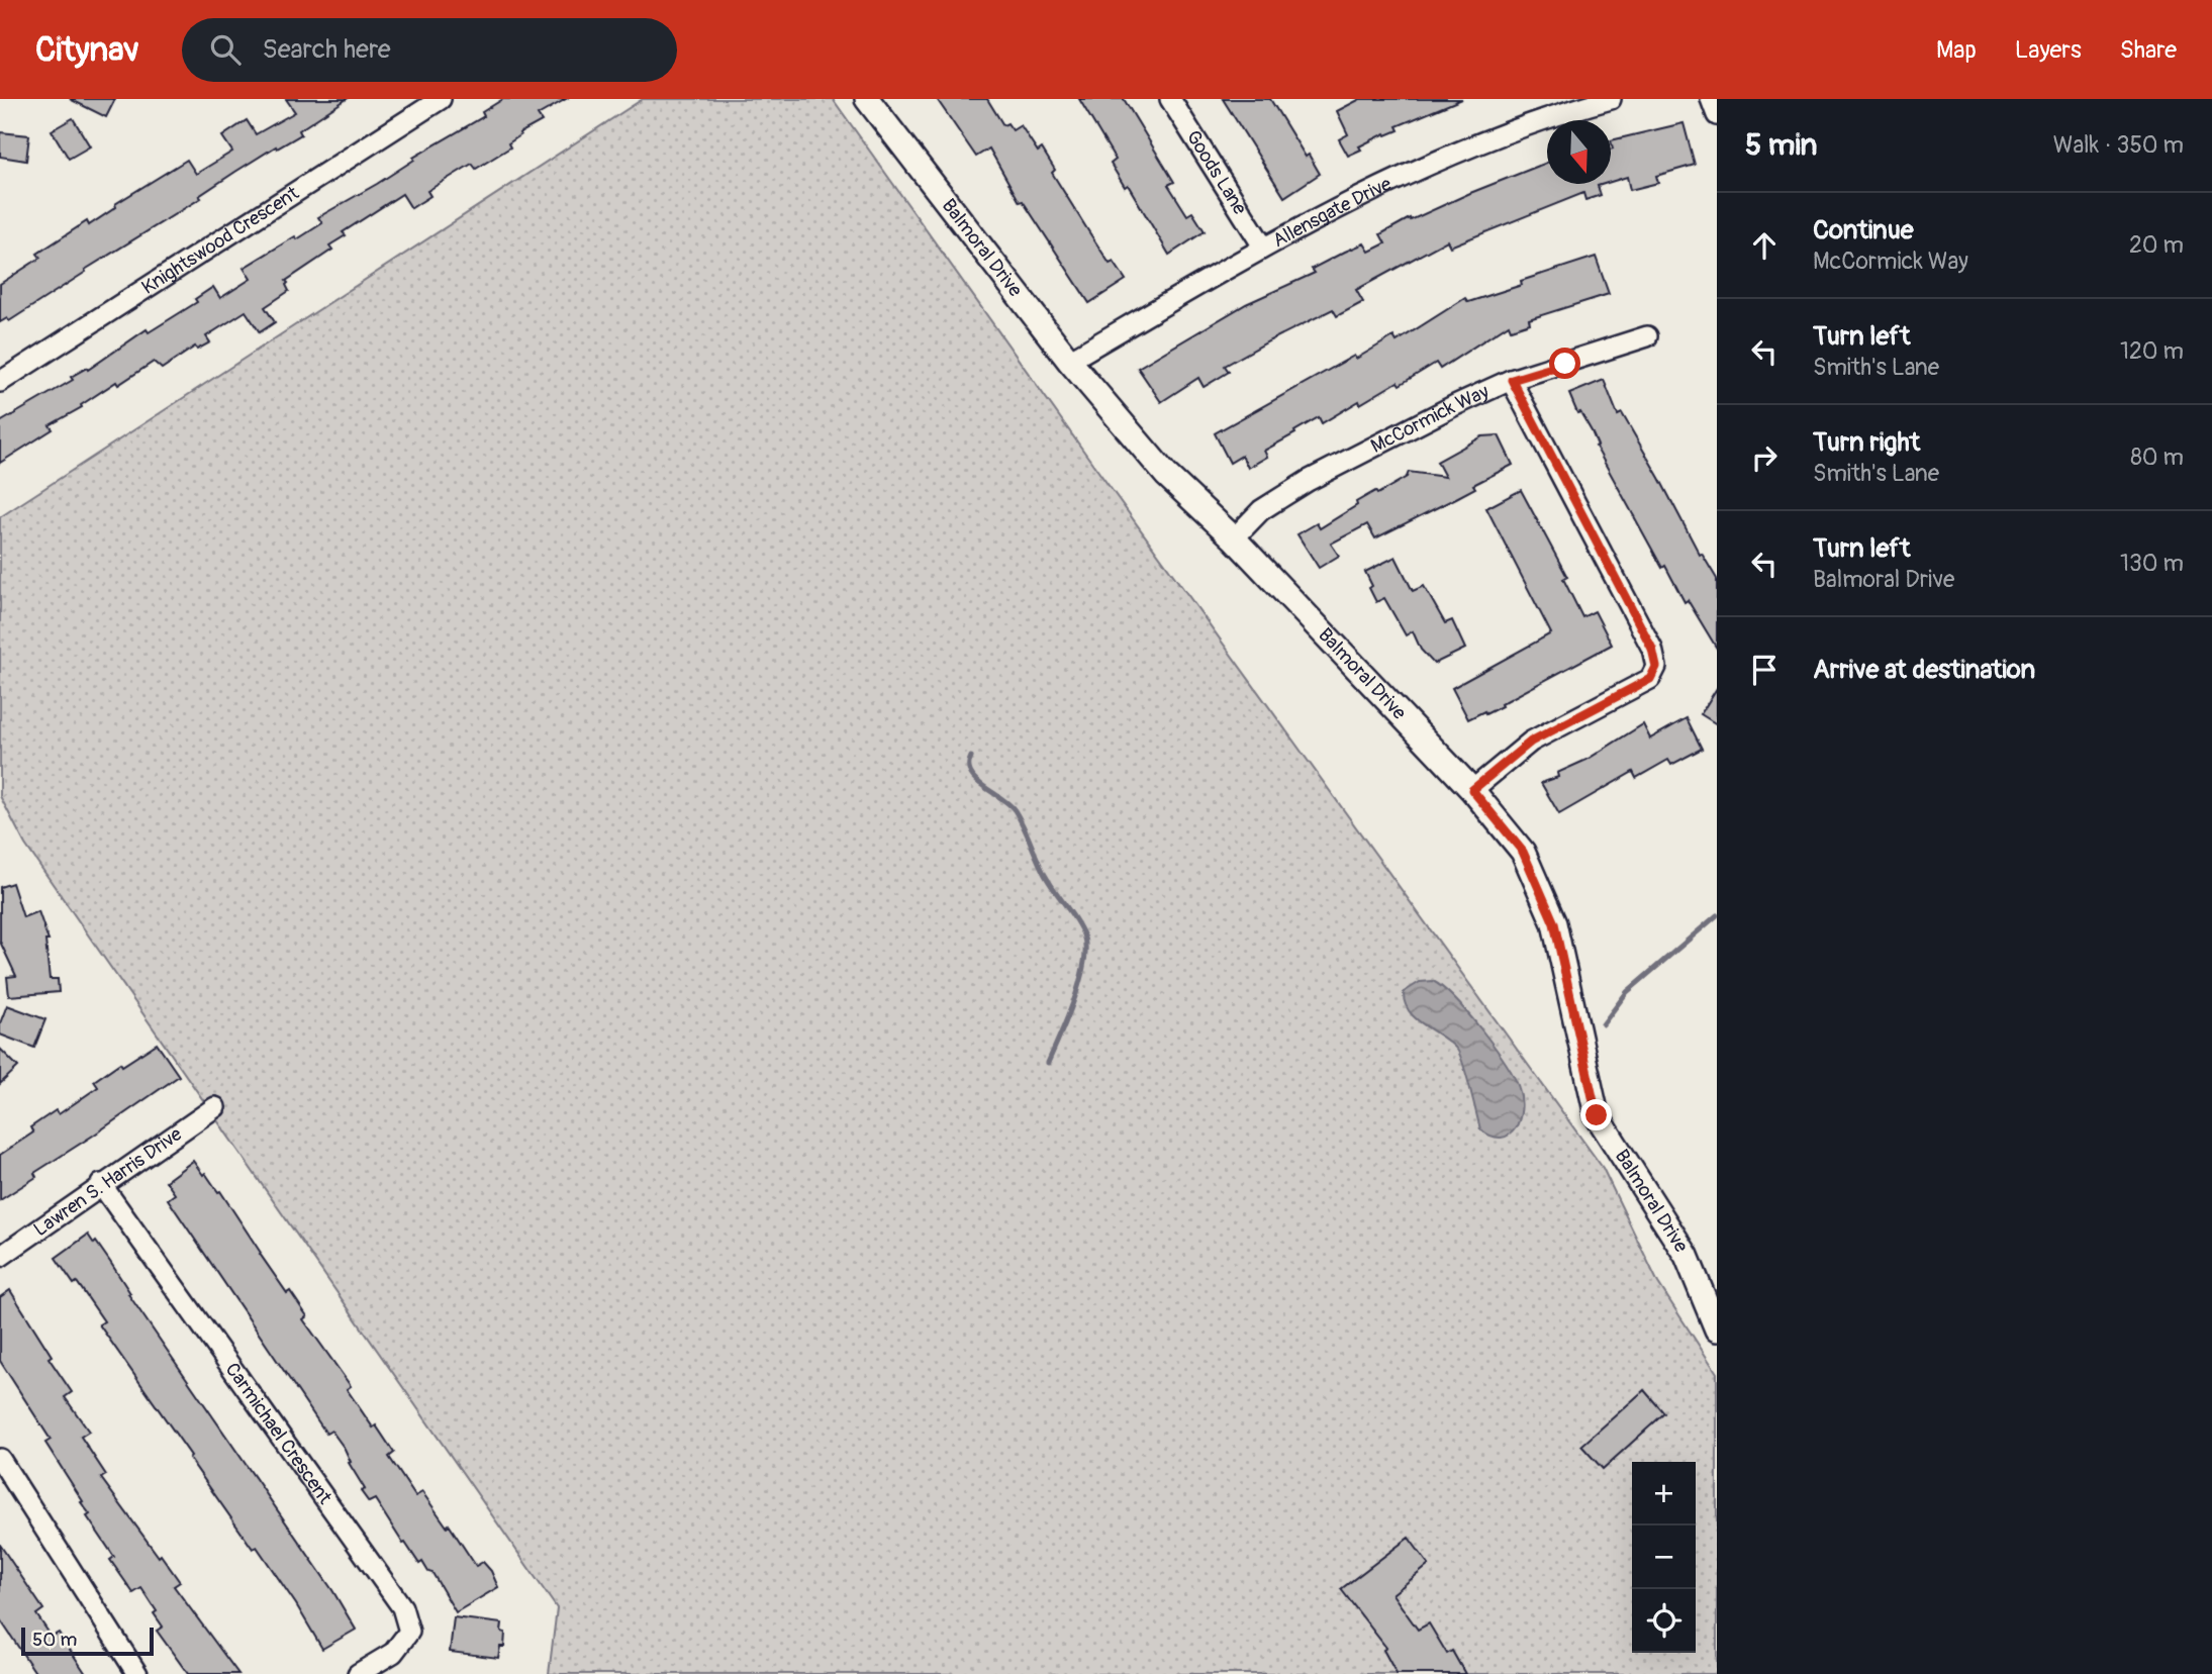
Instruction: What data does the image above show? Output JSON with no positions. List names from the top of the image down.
{
  "streets": {
    "street": [
      "Goods Lane",
      "Allensgate Drive",
      "Knightswood Crescent",
      "Balmoral Drive",
      "McCormick Way",
      "Lawren S. Harris Drive",
      "Carmichael Crescent"
    ]
  },
  "crossings": [
    ["Goods Lane", "Allensgate Drive"],
    ["Allensgate Drive", "Balmoral Drive"],
    ["Balmoral Drive", "McCormick Way"],
    ["Lawren S. Harris Drive", "Carmichael Crescent"]
  ],
  "scale_bar": "50 m",
  "north": "bottom",
  "page": {
    "header": "Citynav",
    "search": "Search here",
    "nav": ["Map", "Layers", "Share"],
    "heading": ["5 min", "Walk · 350 m"],
    "list": [
      ["Continue", "McCormick Way", "20 m"],
      ["Turn left", "Smith's Lane", "120 m"],
      ["Turn right", "Smith's Lane", "80 m"],
      ["Turn left", "Balmoral Drive", "130 m"],
      "Arrive at destination"
    ],
    "map_buttons": ["+", "−"],
    "scale": "50 m"
  }
}
